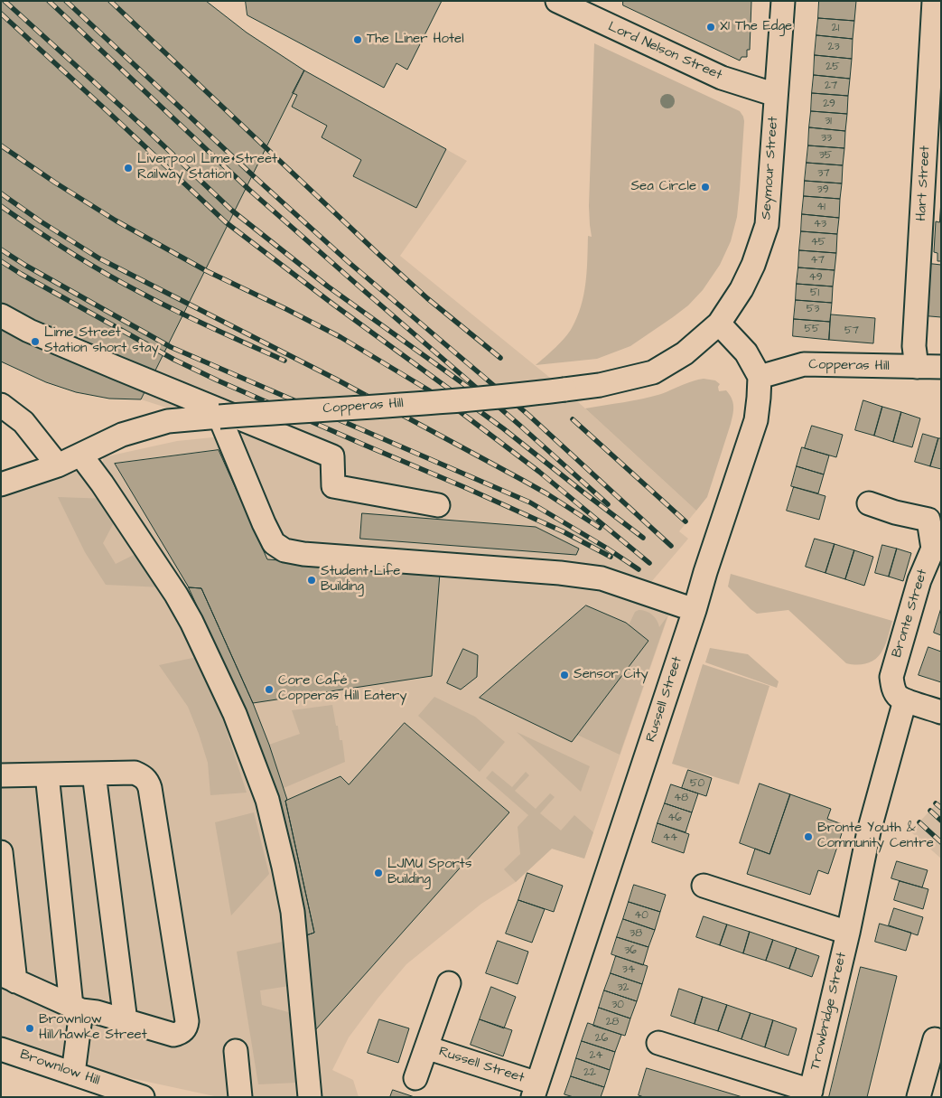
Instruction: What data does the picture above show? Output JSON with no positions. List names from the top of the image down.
{
  "streets": {
    "street": [
      "Lord Nelson Street",
      "Seymour Street",
      "Hart Street",
      "Copperas Hill",
      "Bronte Street",
      "Russell Street",
      "Trowbridge Street",
      "Brownlow Hill"
    ]
  },
  "crossings": [
    ["Lord Nelson Street", "Seymour Street"],
    ["Seymour Street", "Copperas Hill"],
    ["Hart Street", "Copperas Hill"],
    ["Copperas Hill", "Russell Street"],
    ["Bronte Street", "Trowbridge Street"]
  ],
  "places": [
    "X1 The Edge",
    "The Liner Hotel",
    "Liverpool Lime Street Railway Station",
    "Sea Circle",
    "Lime Street Station short stay",
    "Student Life Building",
    "Sensor City",
    "Core Café - Copperas Hill Eatery",
    "Bronte Youth & Community Centre",
    "LJMU Sports Building",
    "Brownlow Hill/hawke Street"
  ],
  "house_numbers": [
    "21",
    "23",
    "25",
    "27",
    "29",
    "31",
    "33",
    "35",
    "37",
    "39",
    "41",
    "43",
    "45",
    "47",
    "49",
    "51",
    "53",
    "55",
    "57",
    "50",
    "48",
    "46",
    "44",
    "40",
    "38",
    "36",
    "34",
    "32",
    "30",
    "28",
    "26",
    "24",
    "22"
  ]
}
